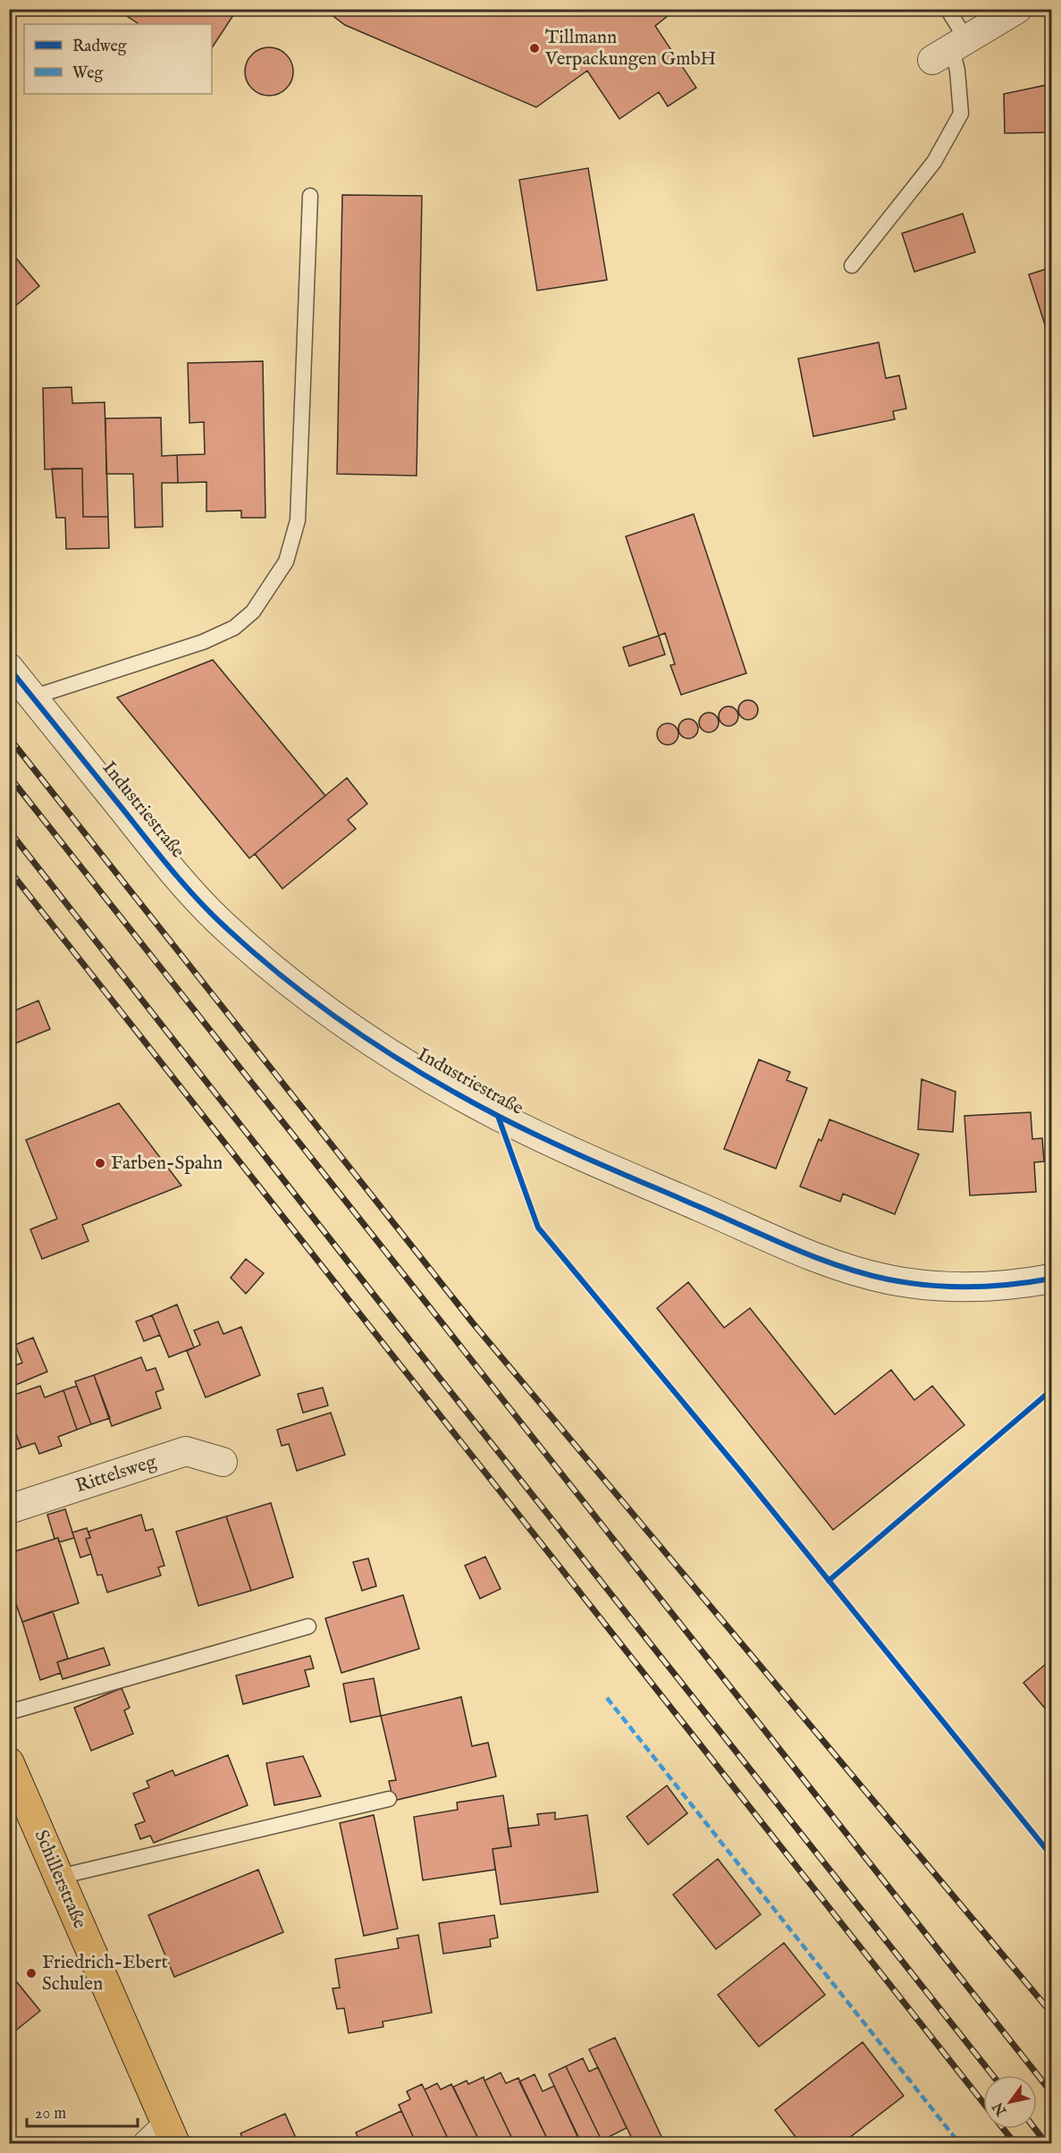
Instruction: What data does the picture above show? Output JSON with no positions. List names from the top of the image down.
{
  "streets": {
    "main road": ["Schillerstraße"],
    "street": ["Industriestraße", "Rittelsweg"]
  },
  "places": ["Tillmann Verpackungen GmbH", "Farben-Spahn", "Friedrich-Ebert Schulen"],
  "legend": ["Radweg", "Weg"],
  "scale_bar": "20 m",
  "north": "bottom left"
}
